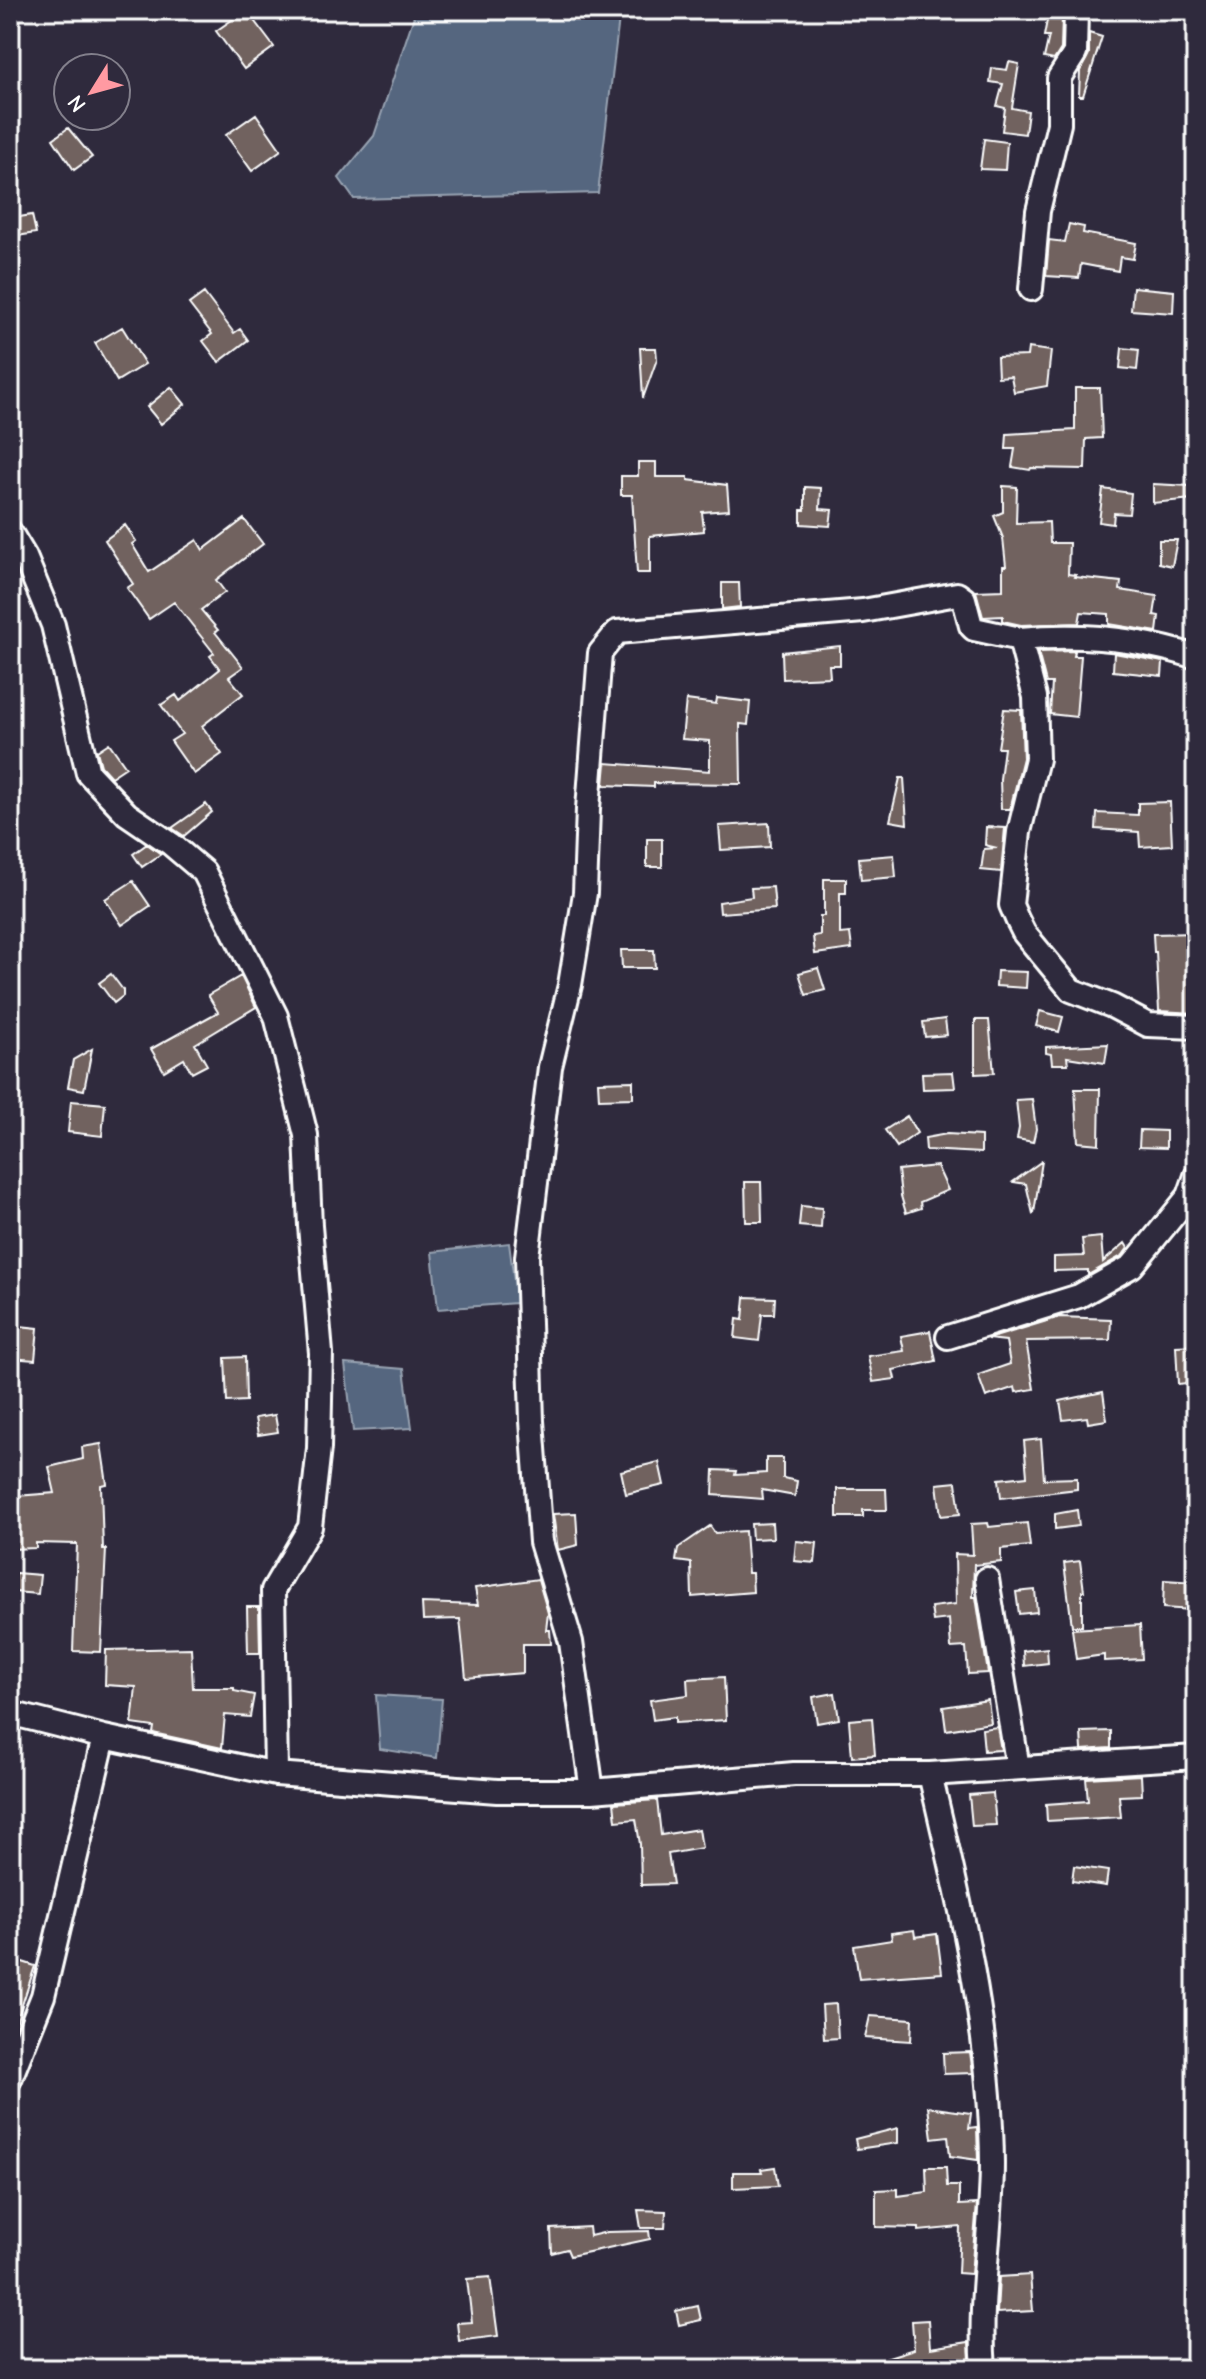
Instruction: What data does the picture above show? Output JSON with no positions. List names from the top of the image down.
{
  "north": "bottom left"
}
